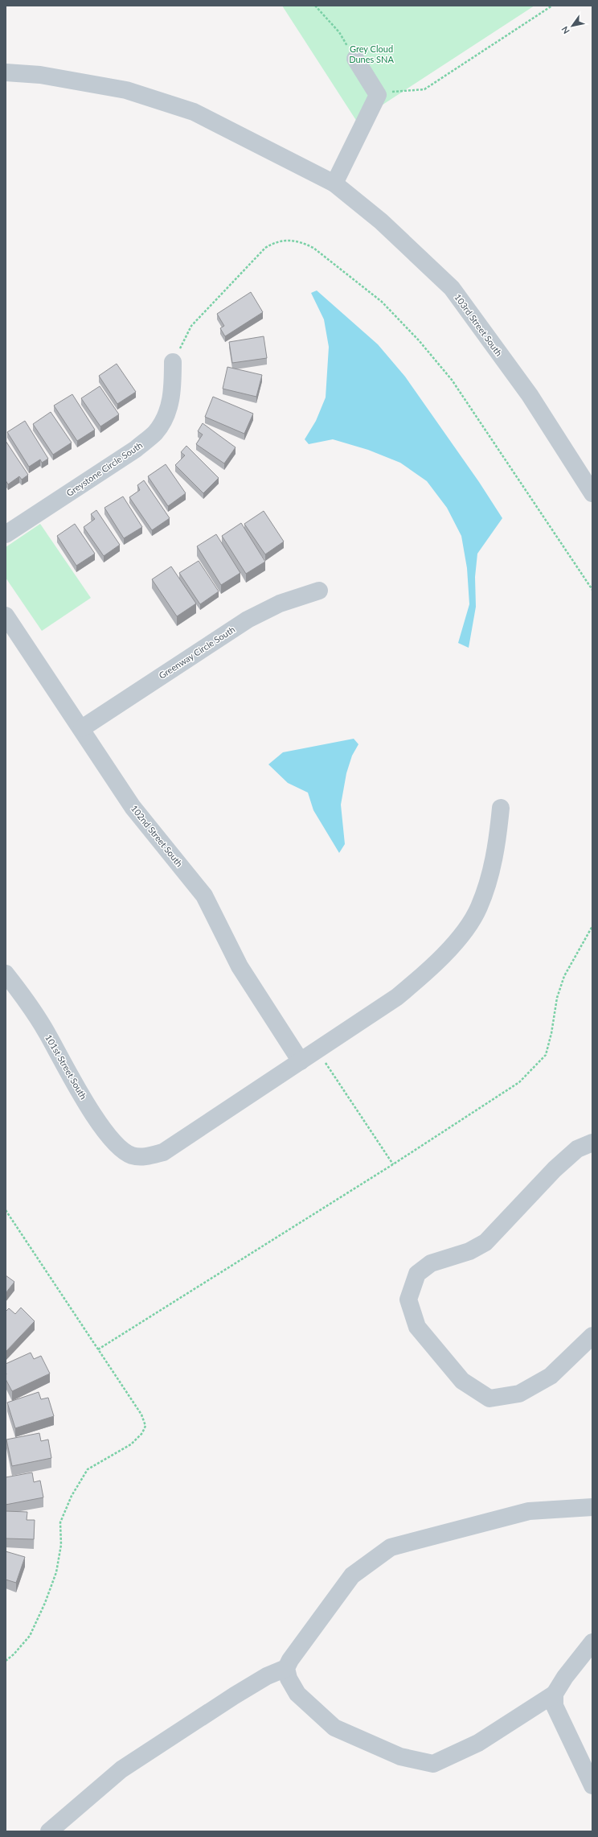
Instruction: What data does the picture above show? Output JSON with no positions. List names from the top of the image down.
{
  "streets": {
    "street": [
      "103rd Street South",
      "Greystone Circle South",
      "Greenway Circle South",
      "102nd Street South",
      "101st Street South"
    ]
  },
  "crossings": [
    ["Greenway Circle South", "102nd Street South"],
    ["102nd Street South", "101st Street South"]
  ],
  "parks": ["Grey Cloud Dunes SNA"],
  "north": "bottom left"
}
